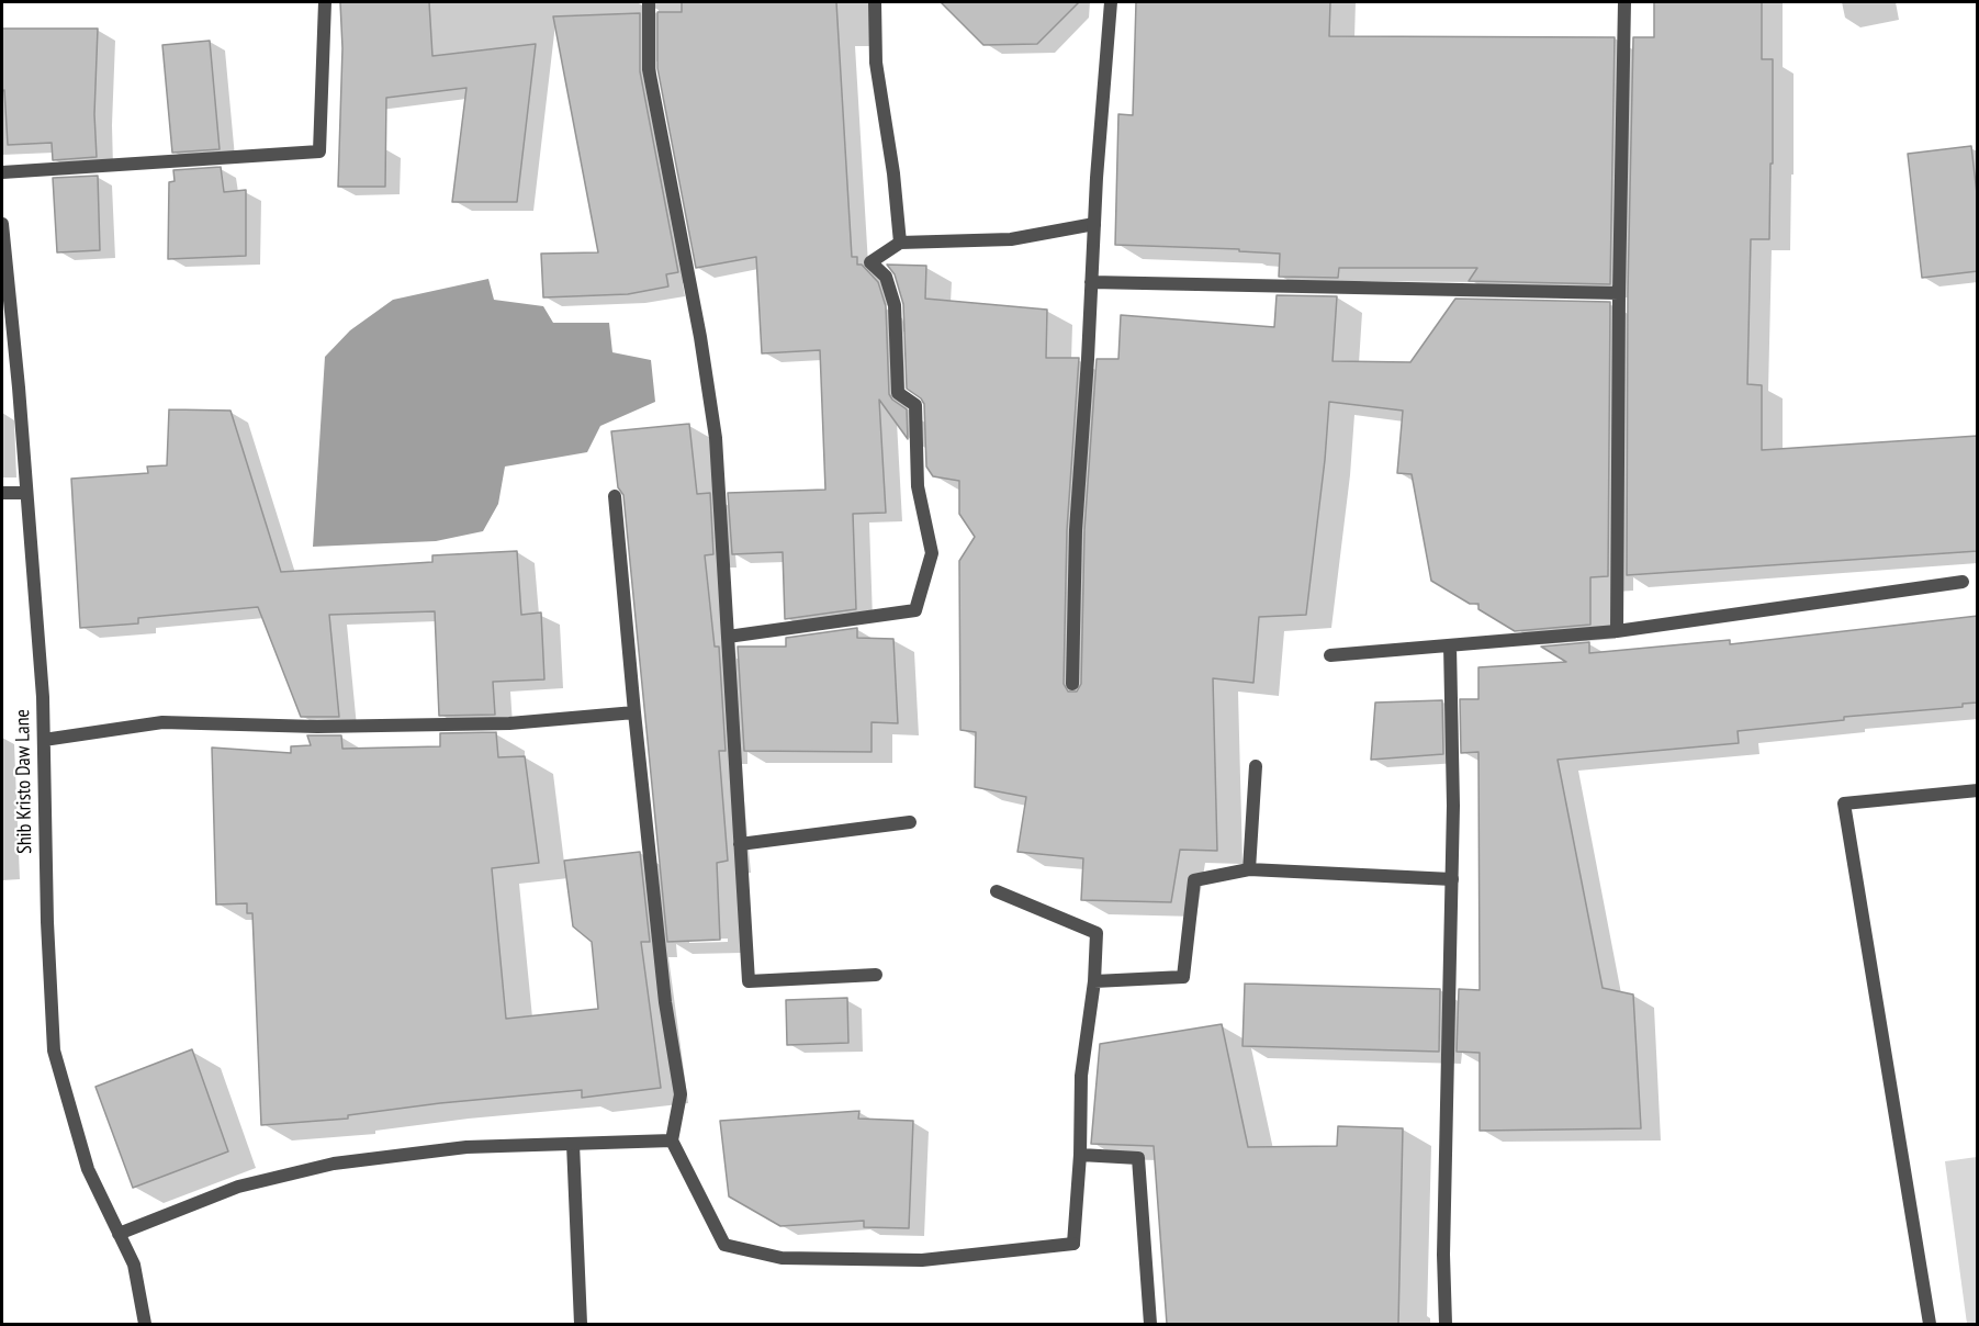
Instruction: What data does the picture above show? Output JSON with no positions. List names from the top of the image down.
{
  "streets": {
    "street": ["Shib Kristo Daw Lane"]
  }
}
